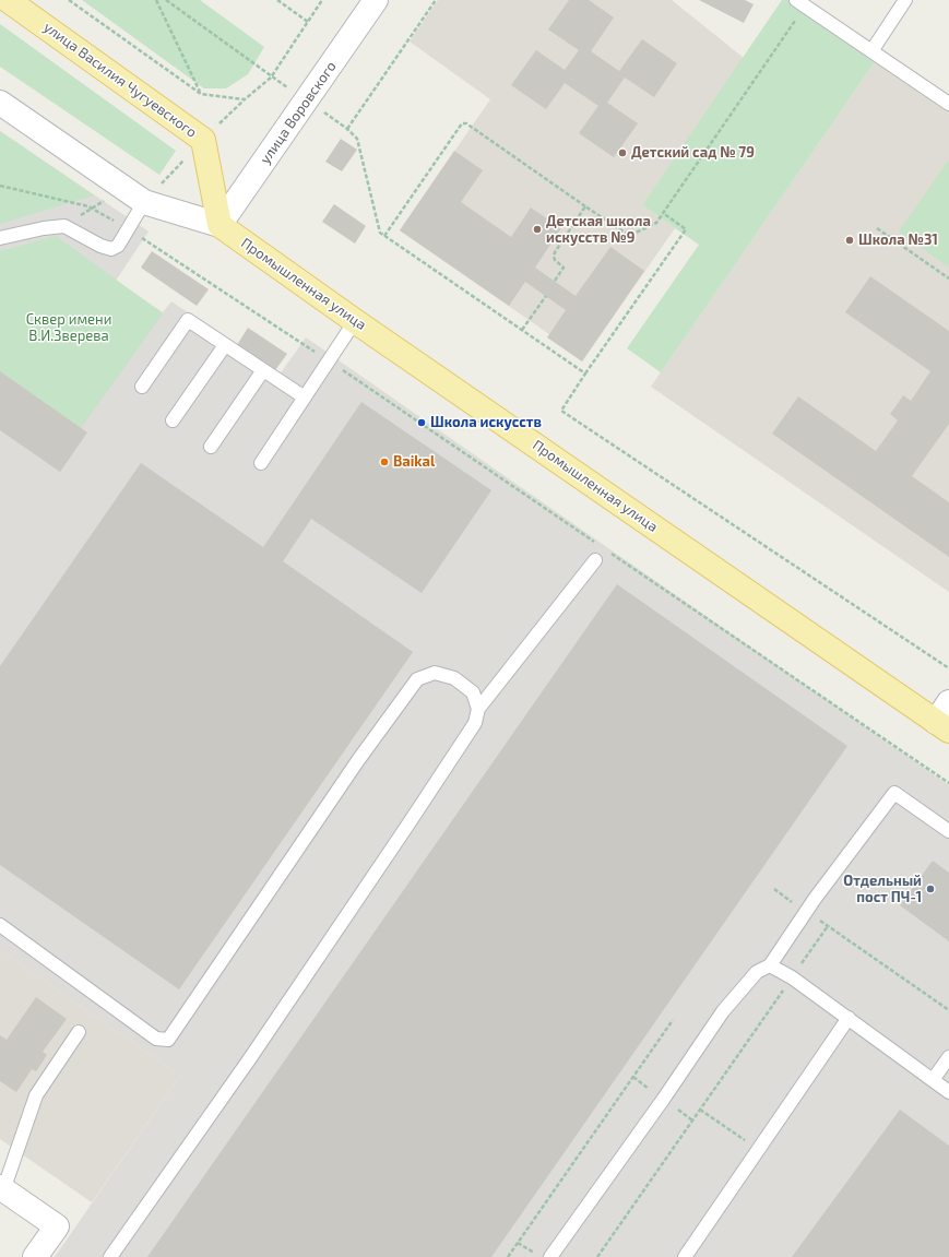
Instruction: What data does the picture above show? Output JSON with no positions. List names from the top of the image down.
{
  "streets": {
    "main road": ["улица Василия Чугуевского", "Промышленная улица"],
    "street": ["улица Воровского"]
  },
  "crossings": [
    ["улица Василия Чугуевского", "улица Воровского"],
    ["улица Василия Чугуевского", "Промышленная улица"],
    ["улица Воровского", "Промышленная улица"]
  ],
  "parks": ["Сквер имени В.И.Зверева"],
  "places": [
    "Детский сад № 79",
    "Детская школа искусств №9",
    "Школа №31",
    "Школа искусств",
    "Baikal",
    "Отдельный пост ПЧ-1"
  ]
}
